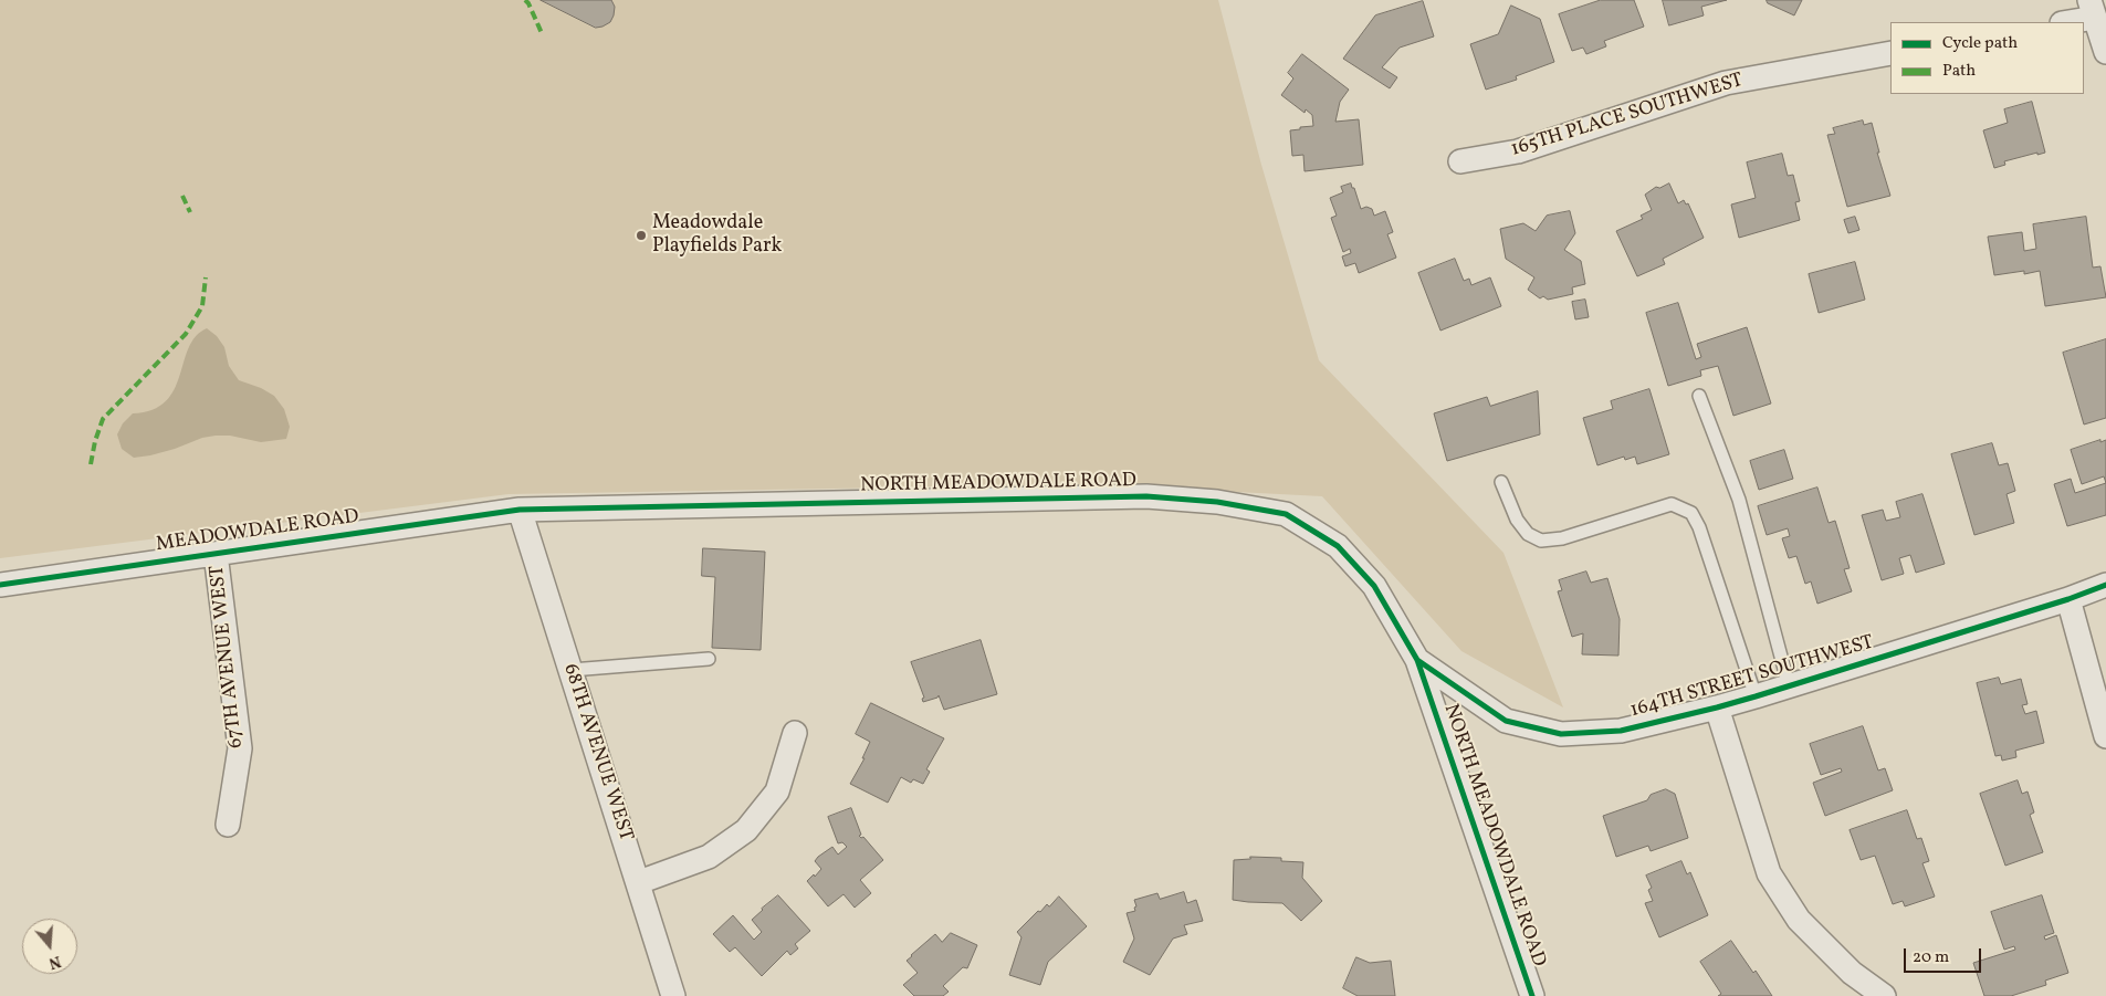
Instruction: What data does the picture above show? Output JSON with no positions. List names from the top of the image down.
{
  "streets": {
    "street": [
      "165TH PLACE SOUTHWEST",
      "NORTH MEADOWDALE ROAD",
      "MEADOWDALE ROAD",
      "67TH AVENUE WEST",
      "164TH STREET SOUTHWEST",
      "68TH AVENUE WEST"
    ]
  },
  "crossings": [
    ["NORTH MEADOWDALE ROAD", "MEADOWDALE ROAD"],
    ["NORTH MEADOWDALE ROAD", "164TH STREET SOUTHWEST"],
    ["NORTH MEADOWDALE ROAD", "68TH AVENUE WEST"],
    ["MEADOWDALE ROAD", "67TH AVENUE WEST"],
    ["MEADOWDALE ROAD", "68TH AVENUE WEST"]
  ],
  "places": ["Meadowdale Playfields Park"],
  "legend": ["Cycle path", "Path"],
  "scale_bar": "20 m",
  "north": "bottom"
}
